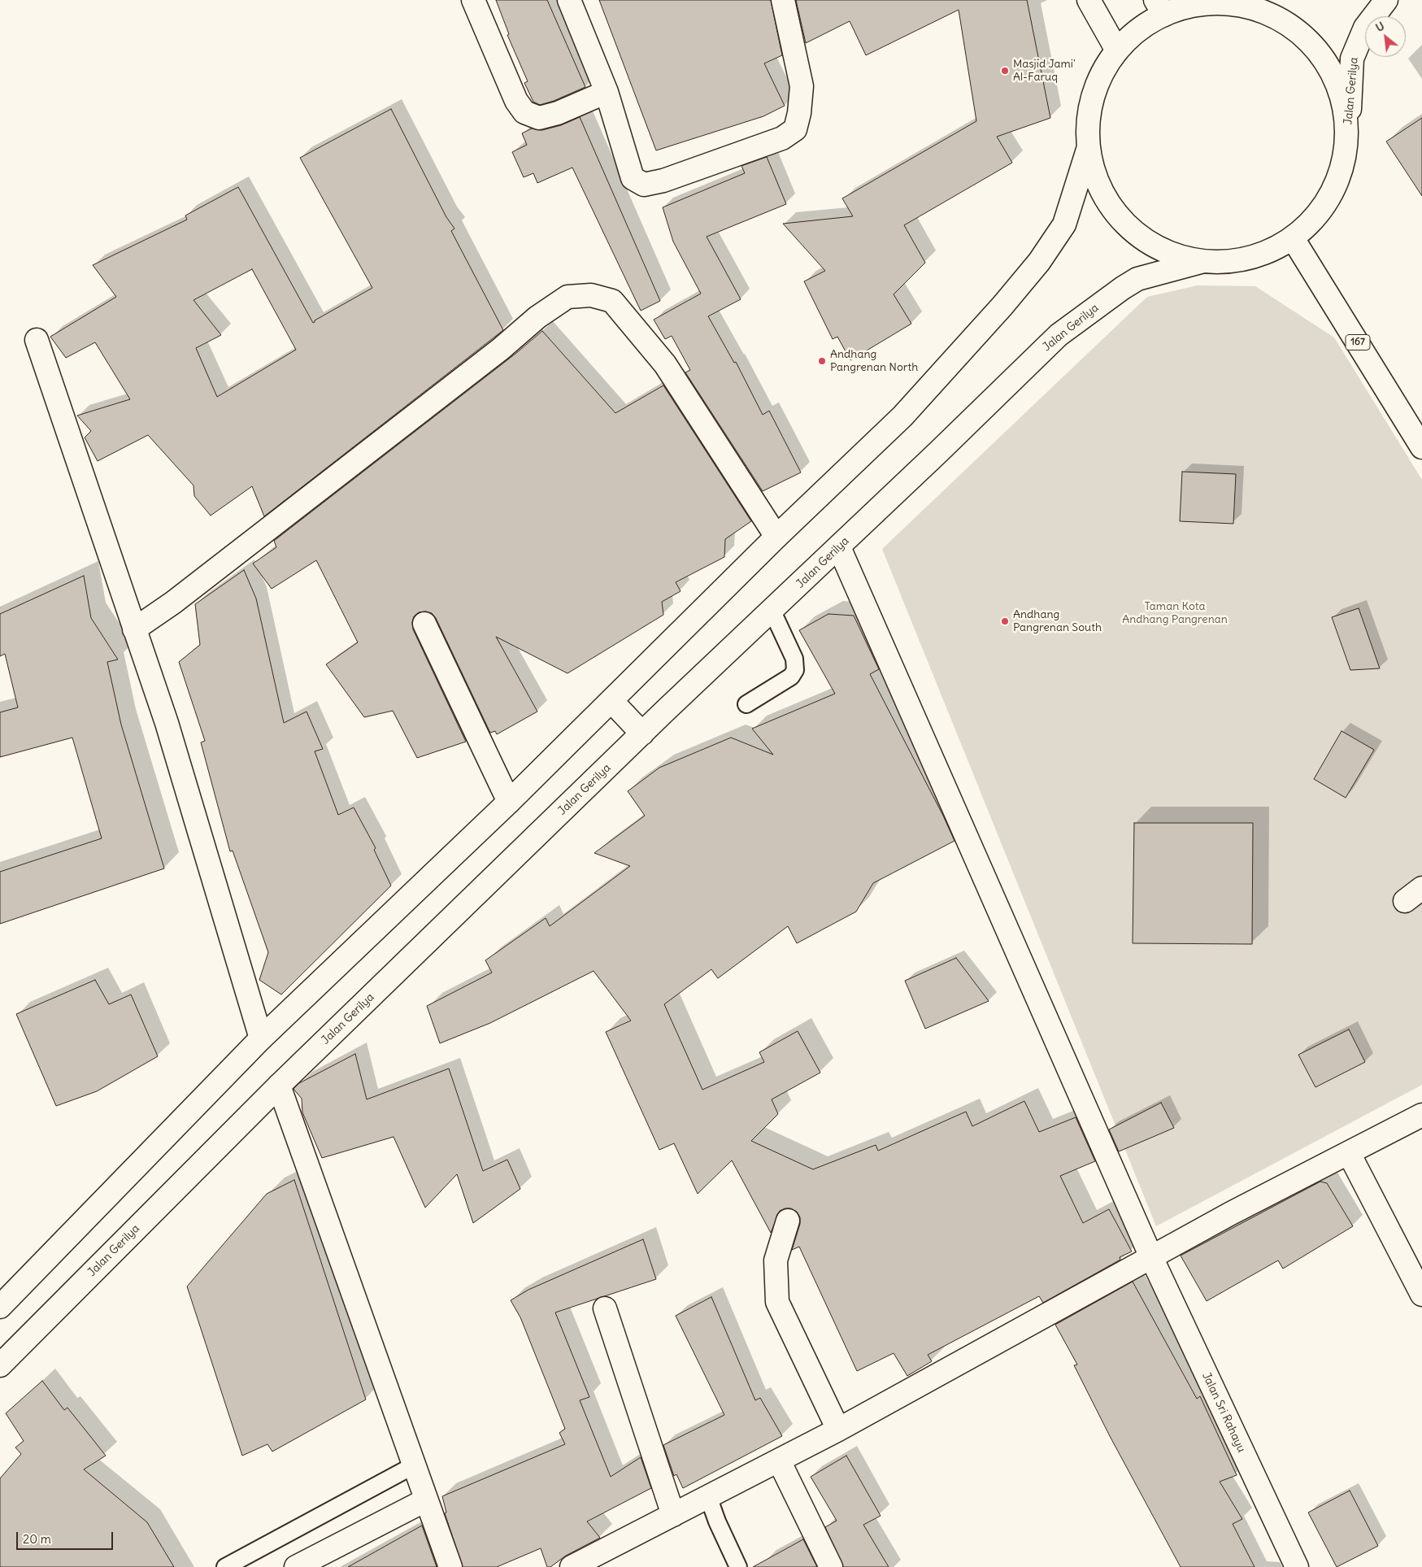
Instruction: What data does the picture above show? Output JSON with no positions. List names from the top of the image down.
{
  "streets": {
    "main road": ["Jalan Gerilya", "167", "Jalan Sri Rahayu"]
  },
  "crossings": [
    ["Jalan Gerilya", "Jalan Sri Rahayu"]
  ],
  "parks": ["Taman Kota Andhang Pangrenan"],
  "places": ["Masjid Jami' Al-Faruq", "Andhang Pangrenan North", "Andhang Pangrenan South"],
  "scale_bar": "20 m",
  "north": "top left"
}
